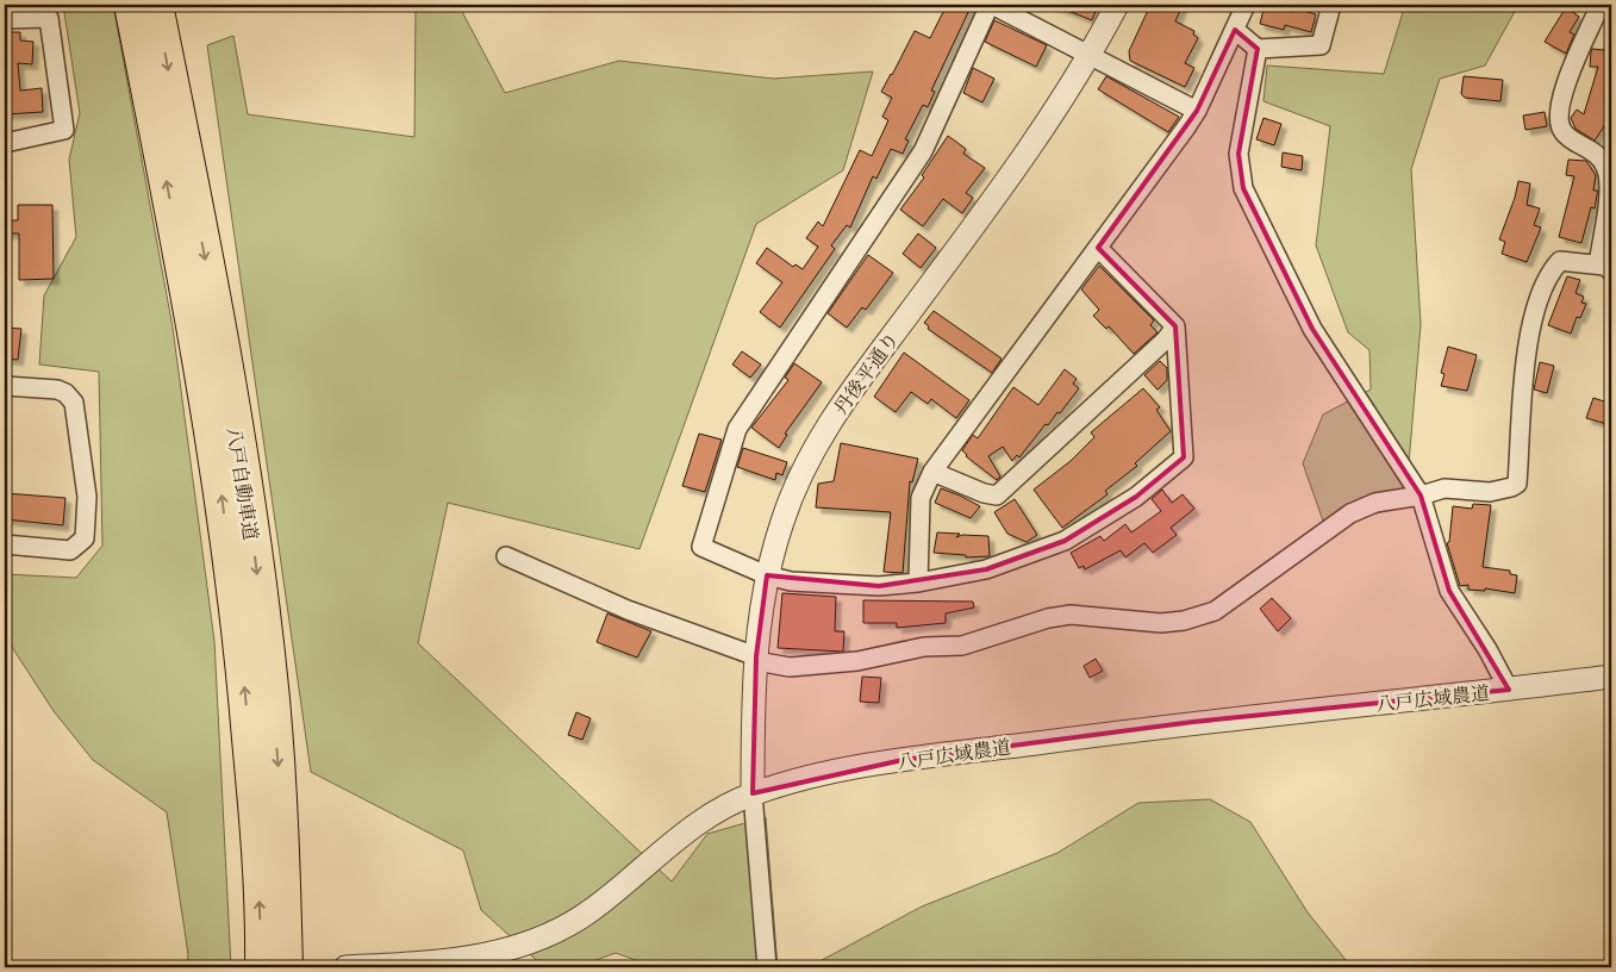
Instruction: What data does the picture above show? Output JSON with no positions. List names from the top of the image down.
{
  "streets": {
    "highway": ["八戸自動車道"],
    "street": ["丹後平通り", "八戸広域農道"]
  },
  "crossings": [
    ["丹後平通り", "八戸広域農道"]
  ]
}
